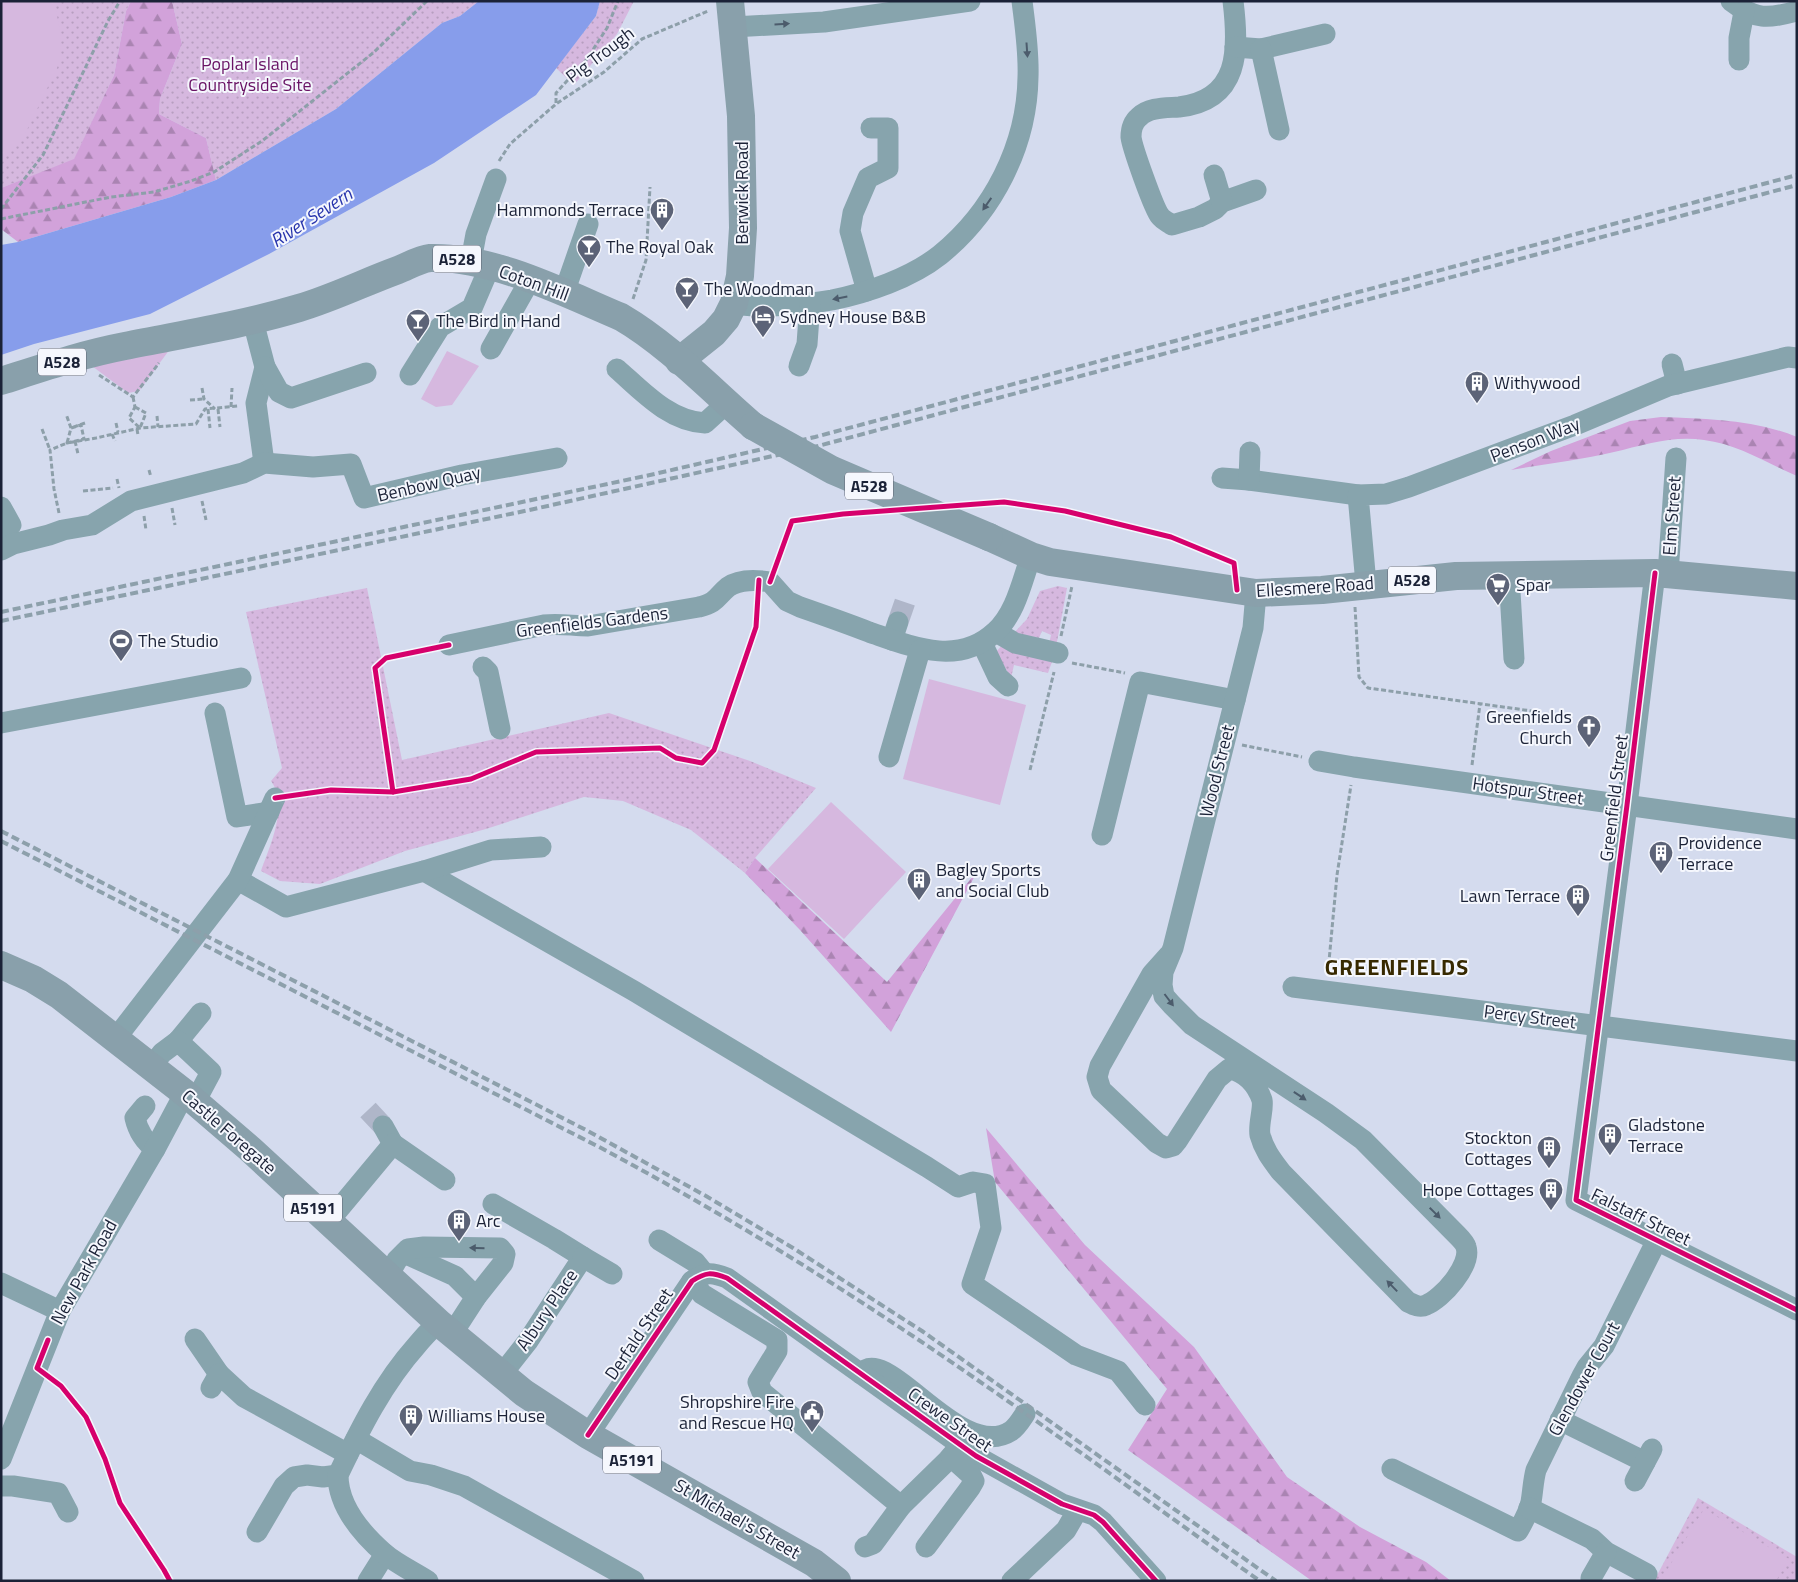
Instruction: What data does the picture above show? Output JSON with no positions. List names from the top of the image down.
{
  "streets": {
    "main road": [
      "Berwick Road",
      "A528",
      "Coton Hill",
      "Ellesmere Road",
      "Castle Foregate",
      "A5191",
      "St Michael's Street"
    ],
    "street": [
      "Penson Way",
      "Benbow Quay",
      "Elm Street",
      "Greenfields Gardens",
      "Wood Street",
      "Hotspur Street",
      "Greenfield Street",
      "Percy Street",
      "Falstaff Street",
      "New Park Road",
      "Albury Place",
      "Derfald Street",
      "Glendower Court",
      "Crewe Street"
    ],
    "path": ["Pig Trough"]
  },
  "crossings": [
    ["Pig Trough", "Berwick Road"],
    ["Berwick Road", "Coton Hill"],
    ["Coton Hill", "Ellesmere Road"],
    ["Elm Street", "Ellesmere Road"],
    ["Elm Street", "Greenfield Street"],
    ["Ellesmere Road", "Wood Street"],
    ["Ellesmere Road", "Greenfield Street"],
    ["Hotspur Street", "Greenfield Street"],
    ["Greenfield Street", "Percy Street"],
    ["Greenfield Street", "Falstaff Street"],
    ["Percy Street", "Falstaff Street"],
    ["Castle Foregate", "New Park Road"],
    ["Castle Foregate", "St Michael's Street"],
    ["Falstaff Street", "Glendower Court"],
    ["Albury Place", "St Michael's Street"],
    ["Derfald Street", "Crewe Street"],
    ["Derfald Street", "St Michael's Street"]
  ],
  "districts": ["GREENFIELDS"],
  "water": ["River Severn"],
  "parks": ["Poplar Island Countryside Site"],
  "places": {
    "building": [
      "Hammonds Terrace",
      "Withywood",
      "Providence Terrace",
      "Bagley Sports and Social Club",
      "Lawn Terrace",
      "Gladstone Terrace",
      "Stockton Cottages",
      "Hope Cottages",
      "Arc",
      "Williams House"
    ],
    "bar": ["The Royal Oak", "The Woodman", "The Bird in Hand"],
    "hotel": ["Sydney House B&B"],
    "supermarket": ["Spar"],
    "sports": ["The Studio"],
    "church": ["Greenfields Church"],
    "public building": ["Shropshire Fire and Rescue HQ"]
  }
}
